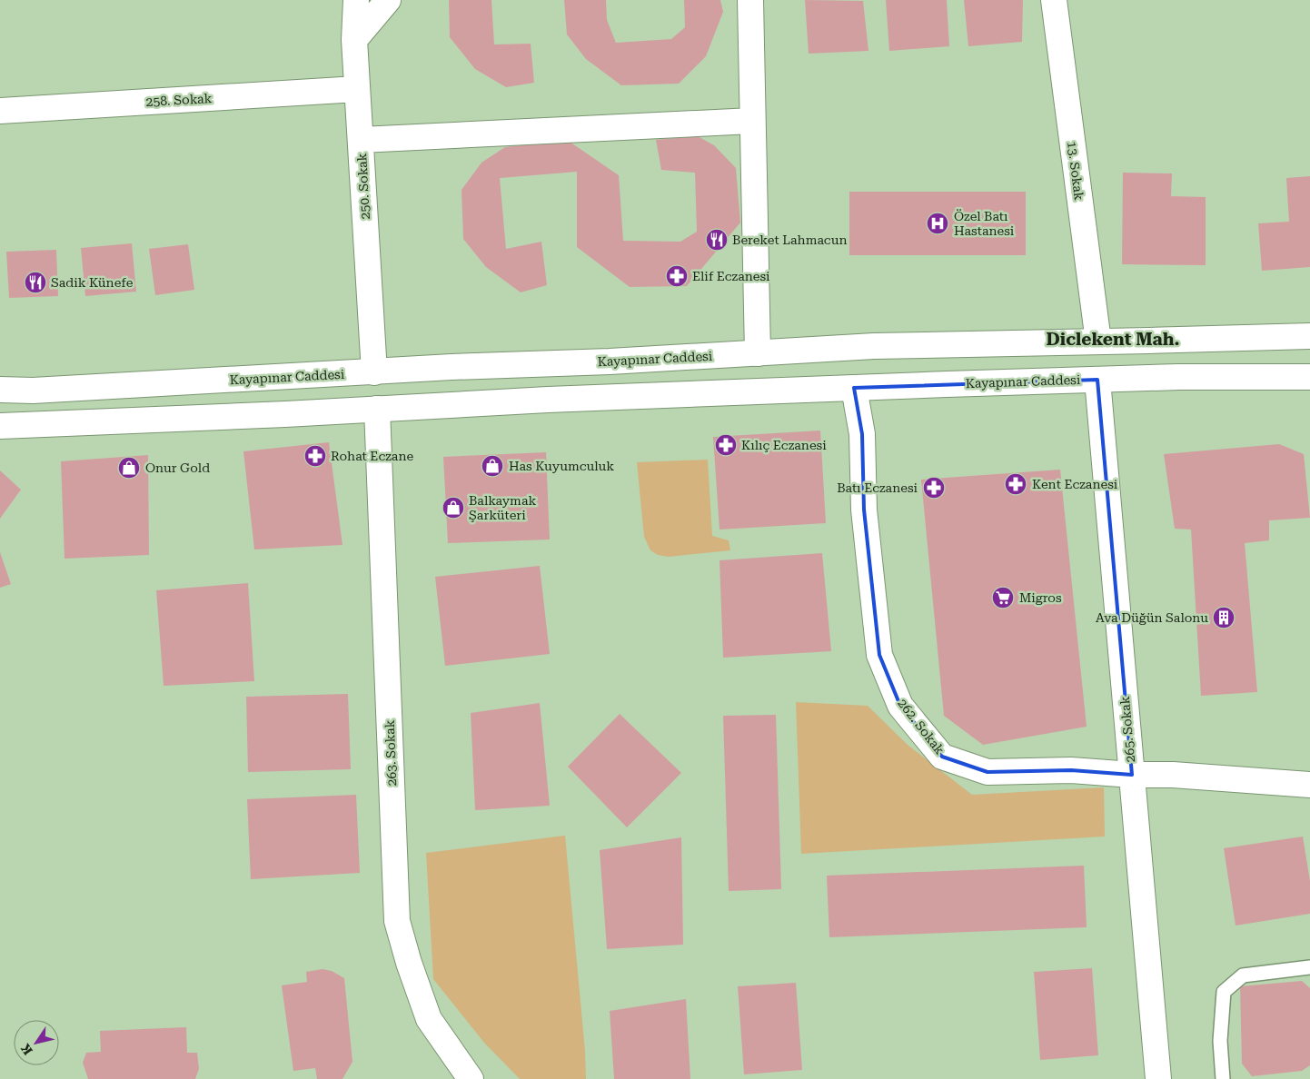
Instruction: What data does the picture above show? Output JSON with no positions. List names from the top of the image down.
{
  "streets": {
    "street": [
      "258. Sokak",
      "13. Sokak",
      "250. Sokak",
      "Kayapınar Caddesi",
      "262. Sokak",
      "265. Sokak",
      "263. Sokak"
    ]
  },
  "crossings": [
    ["258. Sokak", "250. Sokak"],
    ["13. Sokak", "Kayapınar Caddesi"],
    ["250. Sokak", "Kayapınar Caddesi"],
    ["Kayapınar Caddesi", "262. Sokak"],
    ["Kayapınar Caddesi", "265. Sokak"],
    ["Kayapınar Caddesi", "263. Sokak"],
    ["262. Sokak", "265. Sokak"]
  ],
  "districts": ["Diclekent Mah."],
  "places": {
    "hospital": ["Özel Batı Hastanesi"],
    "restaurant": ["Bereket Lahmacun", "Sadik Künefe"],
    "pharmacy": [
      "Elif Eczanesi",
      "Kılıç Eczanesi",
      "Rohat Eczane",
      "Kent Eczanesi",
      "Batı Eczanesi"
    ],
    "shop": ["Has Kuyumculuk", "Onur Gold", "Balkaymak Şarküteri"],
    "supermarket": ["Migros"],
    "building": ["Ava Düğün Salonu"]
  },
  "north": "bottom left"
}
